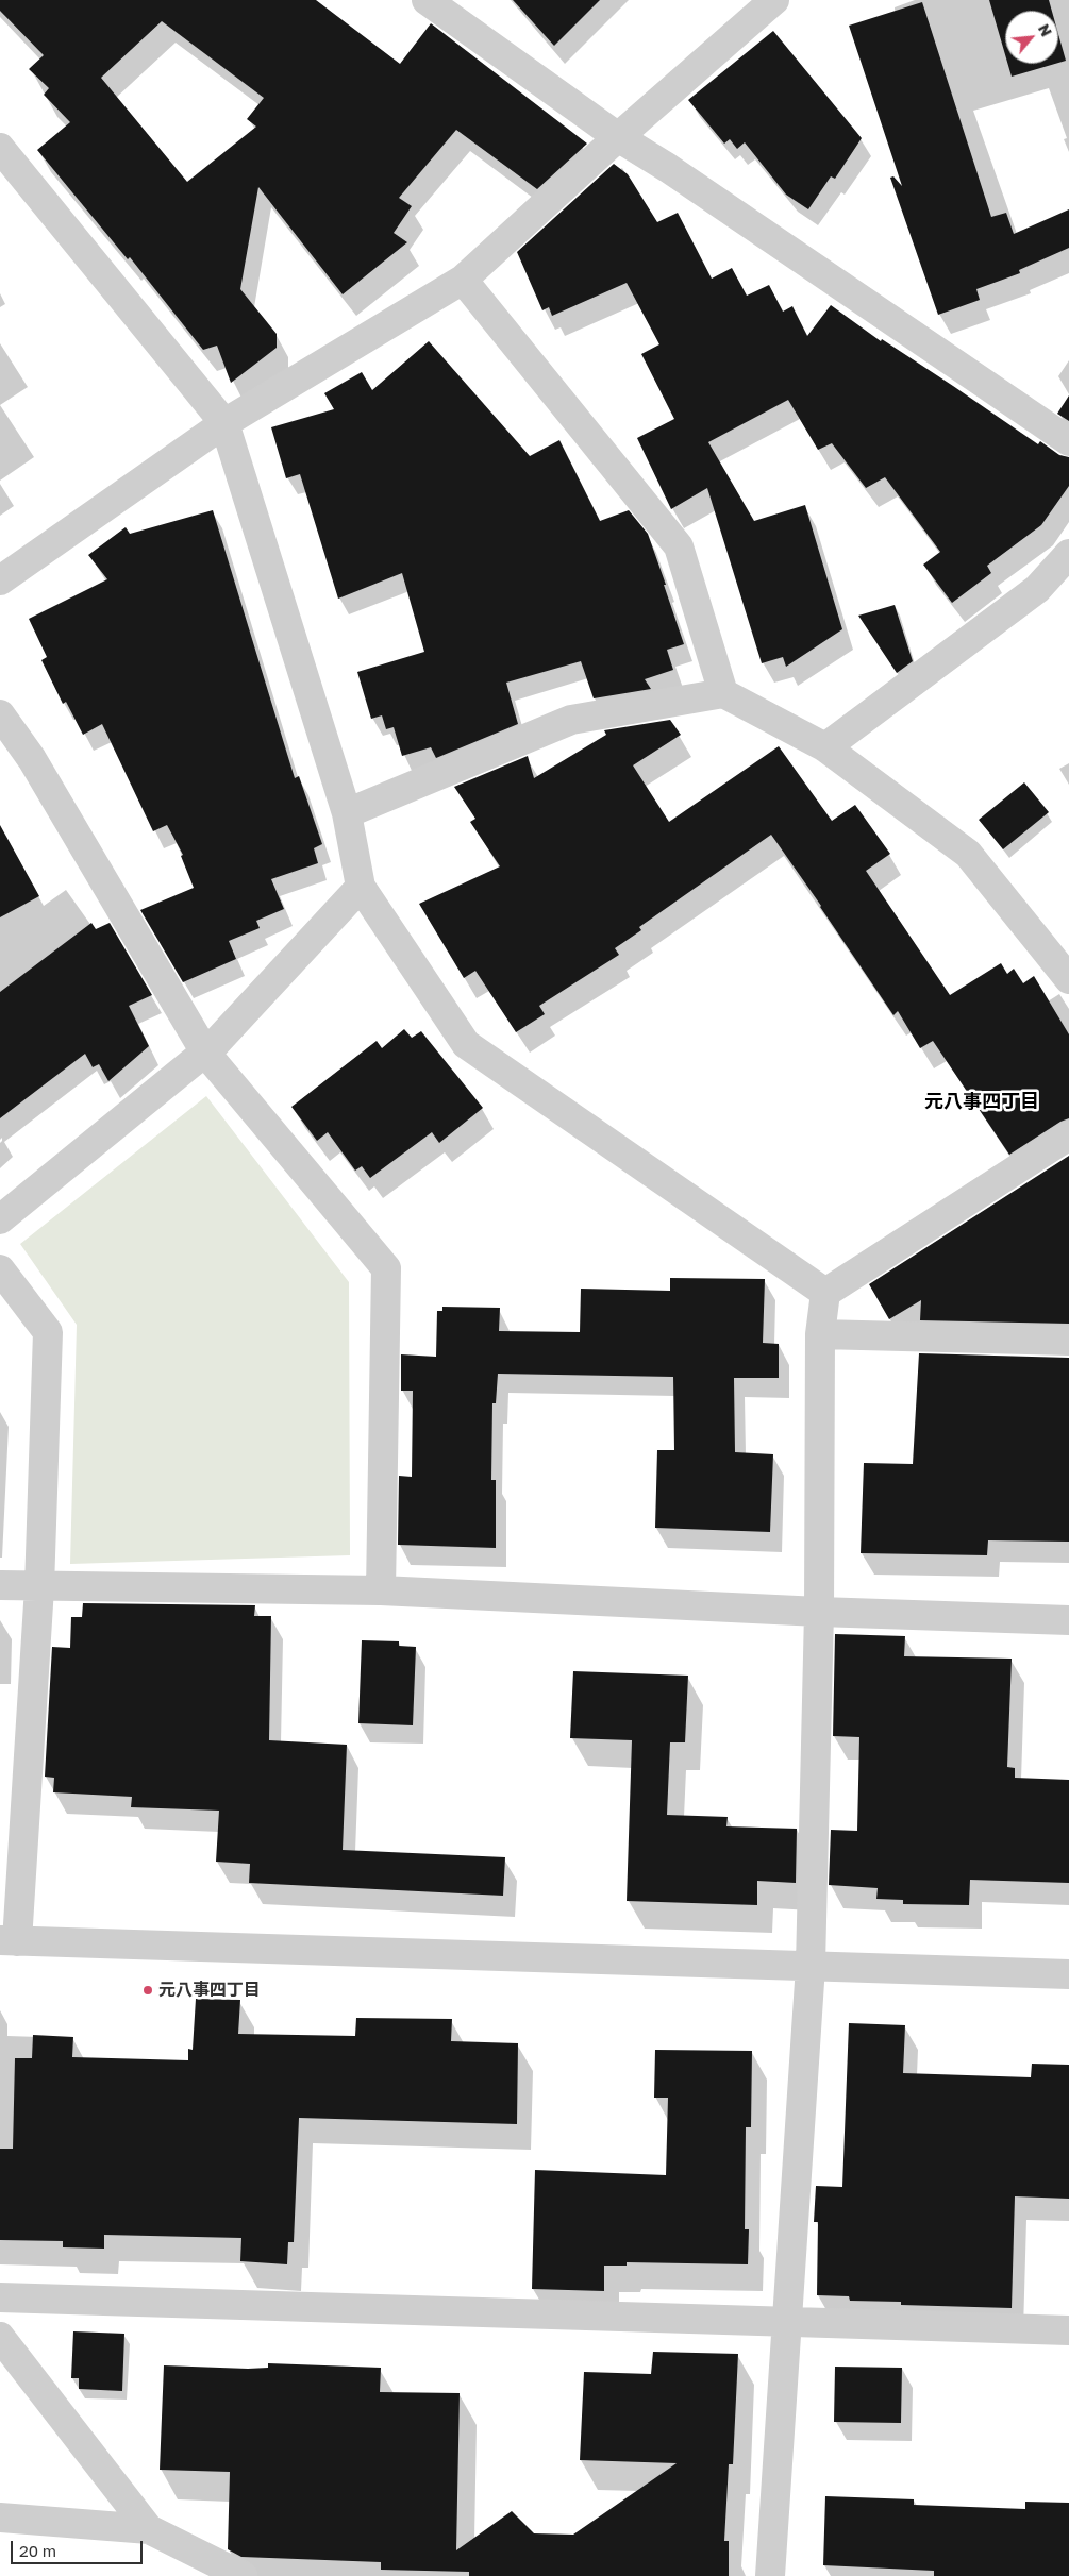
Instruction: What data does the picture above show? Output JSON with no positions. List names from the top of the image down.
{
  "districts": ["元八事四丁目"],
  "places": ["元八事四丁目"],
  "scale_bar": "20 m",
  "north": "top right"
}
